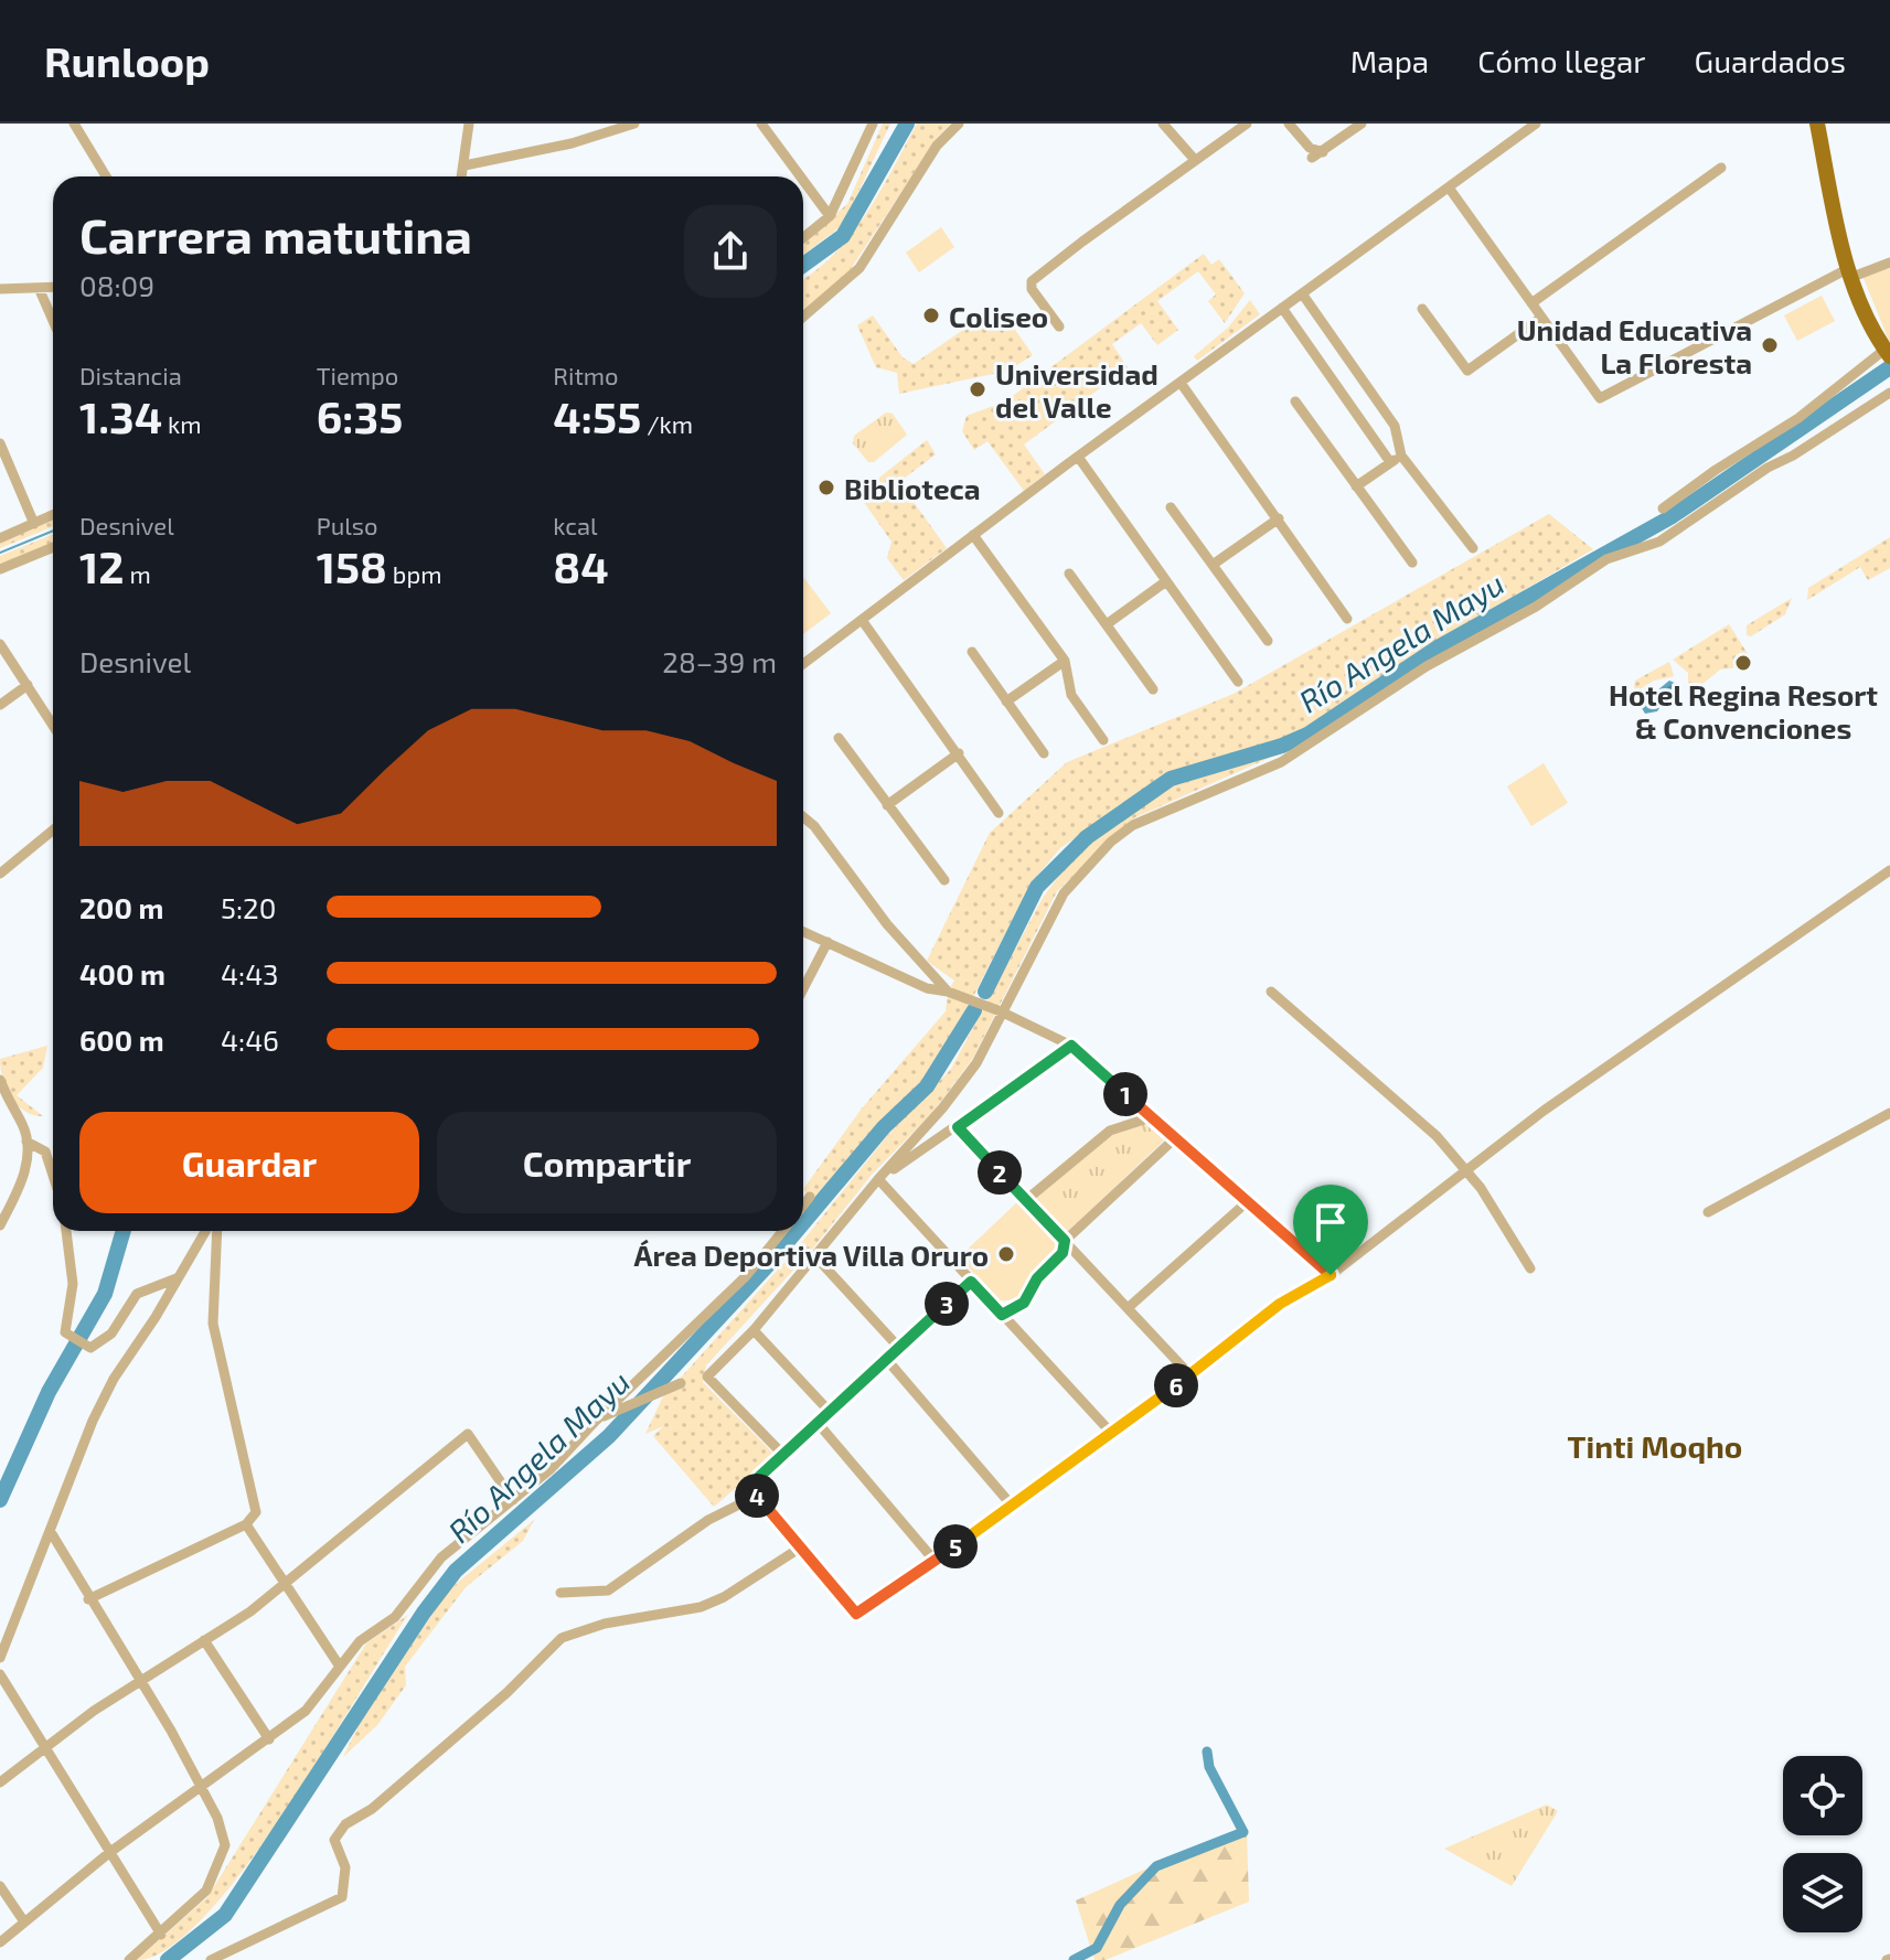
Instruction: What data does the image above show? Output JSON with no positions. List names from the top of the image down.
{
  "districts": ["Tinti Moqho"],
  "water": ["Río Angela Mayu"],
  "places": [
    "Coliseo",
    "Unidad Educativa La Floresta",
    "Universidad del Valle",
    "Biblioteca",
    "Hotel Regina Resort & Convenciones",
    "Área Deportiva Villa Oruro"
  ],
  "page": {
    "header": "Runloop",
    "nav": ["Mapa", "Cómo llegar", "Guardados"],
    "heading": ["Carrera matutina", "08:09"],
    "stats": [
      ["Distancia", "1.34 km"],
      ["Tiempo", "6:35"],
      ["Ritmo", "4:55 /km"],
      ["Desnivel", "12 m"],
      ["Pulso", "158 bpm"],
      ["kcal", "84"]
    ],
    "chart": ["Desnivel", "28–39 m"],
    "list": [
      {
        "name": "200 m",
        "note": "5:20"
      },
      {
        "name": "400 m",
        "note": "4:43"
      },
      {
        "name": "600 m",
        "note": "4:46"
      }
    ],
    "pins": [
      "1",
      "2",
      "3",
      "6",
      "4",
      "5"
    ],
    "buttons": ["Guardar", "Compartir"]
  }
}
